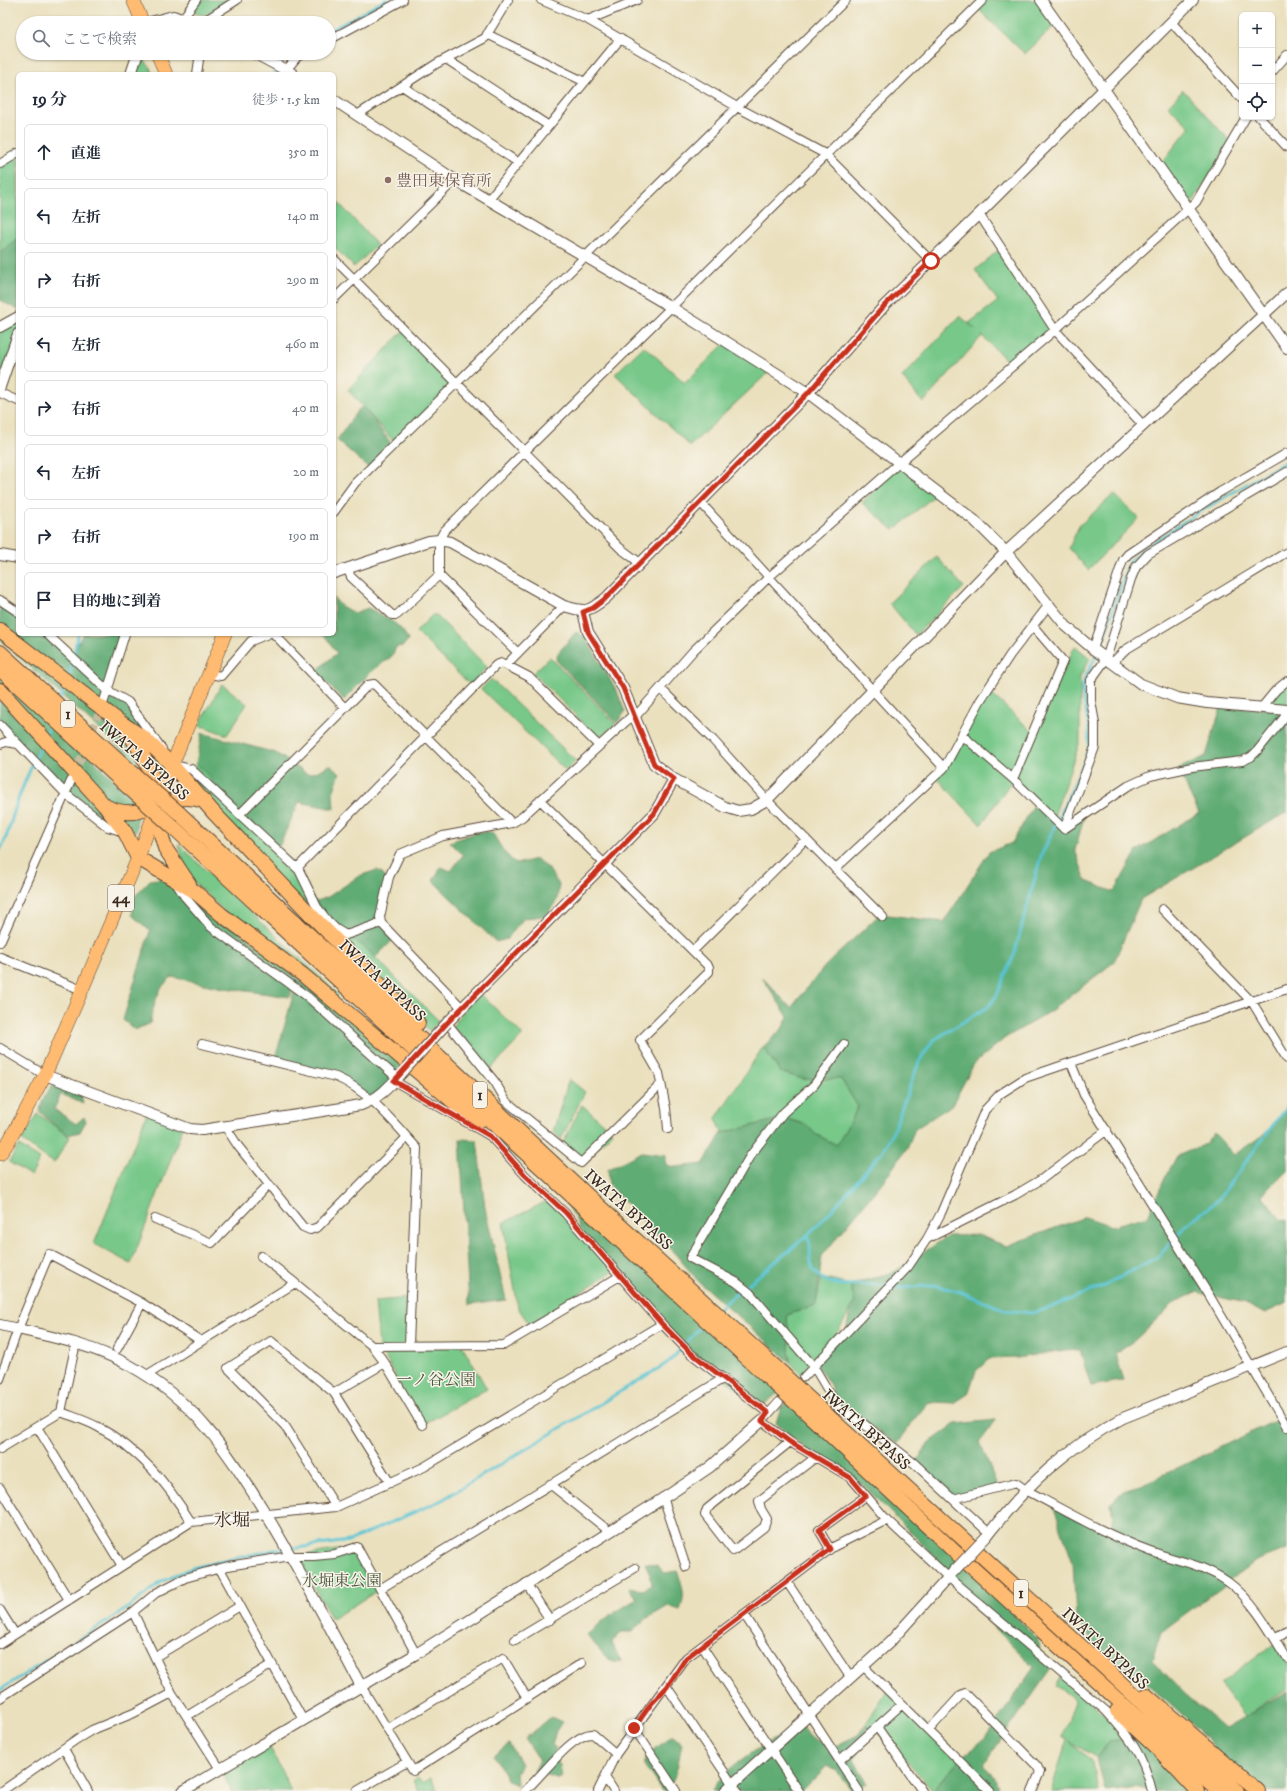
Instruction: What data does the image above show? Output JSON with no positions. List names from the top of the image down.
{
  "streets": {
    "highway": ["1", "IWATA BYPASS"],
    "main road": ["44"]
  },
  "crossings": [
    ["1", "IWATA BYPASS"],
    ["1", "44"]
  ],
  "districts": ["水堀"],
  "parks": ["一ノ谷公園", "水堀東公園"],
  "places": ["豊田東保育所"],
  "page": {
    "map_buttons": ["+", "−"],
    "search": "ここで検索",
    "heading": ["19 分", "徒歩 · 1.5 km"],
    "list": [
      ["直進", "350 m"],
      ["左折", "140 m"],
      ["右折", "290 m"],
      ["左折", "460 m"],
      ["右折", "40 m"],
      ["左折", "20 m"],
      ["右折", "190 m"],
      "目的地に到着"
    ]
  }
}
